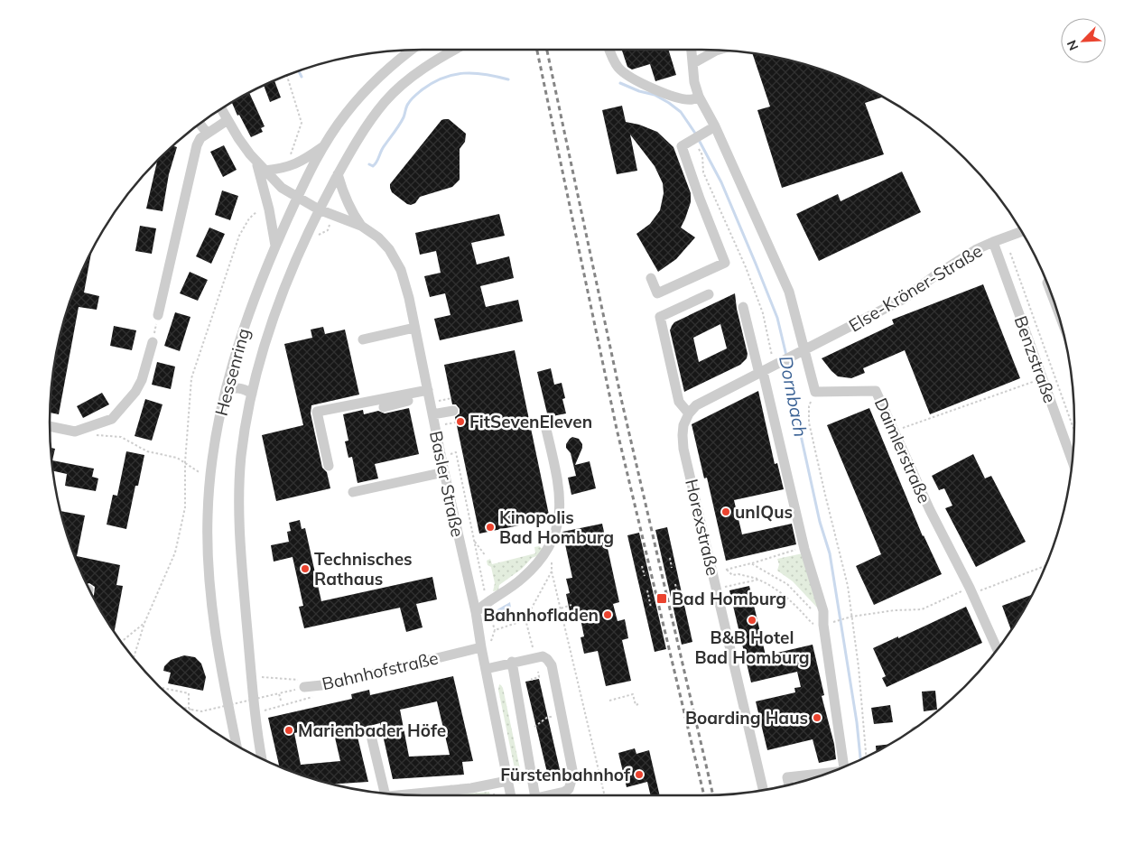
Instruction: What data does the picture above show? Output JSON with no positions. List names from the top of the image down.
{
  "streets": {
    "street": [
      "Else-Kröner-Straße",
      "Benzstraße",
      "Hessenring",
      "Daimlerstraße",
      "Basler Straße",
      "Horexstraße",
      "Bahnhofstraße"
    ]
  },
  "crossings": [
    ["Else-Kröner-Straße", "Benzstraße"],
    ["Hessenring", "Basler Straße"],
    ["Basler Straße", "Bahnhofstraße"]
  ],
  "water": ["Dornbach"],
  "places": {
    "other": [
      "FitSevenEleven",
      "unIQus",
      "Kinopolis Bad Homburg",
      "Technisches Rathaus",
      "Bahnhofladen",
      "B&B Hotel Bad Homburg",
      "Boarding Haus",
      "Marienbader Höfe",
      "Fürstenbahnhof"
    ],
    "transit": ["Bad Homburg"]
  },
  "north": "bottom left"
}
